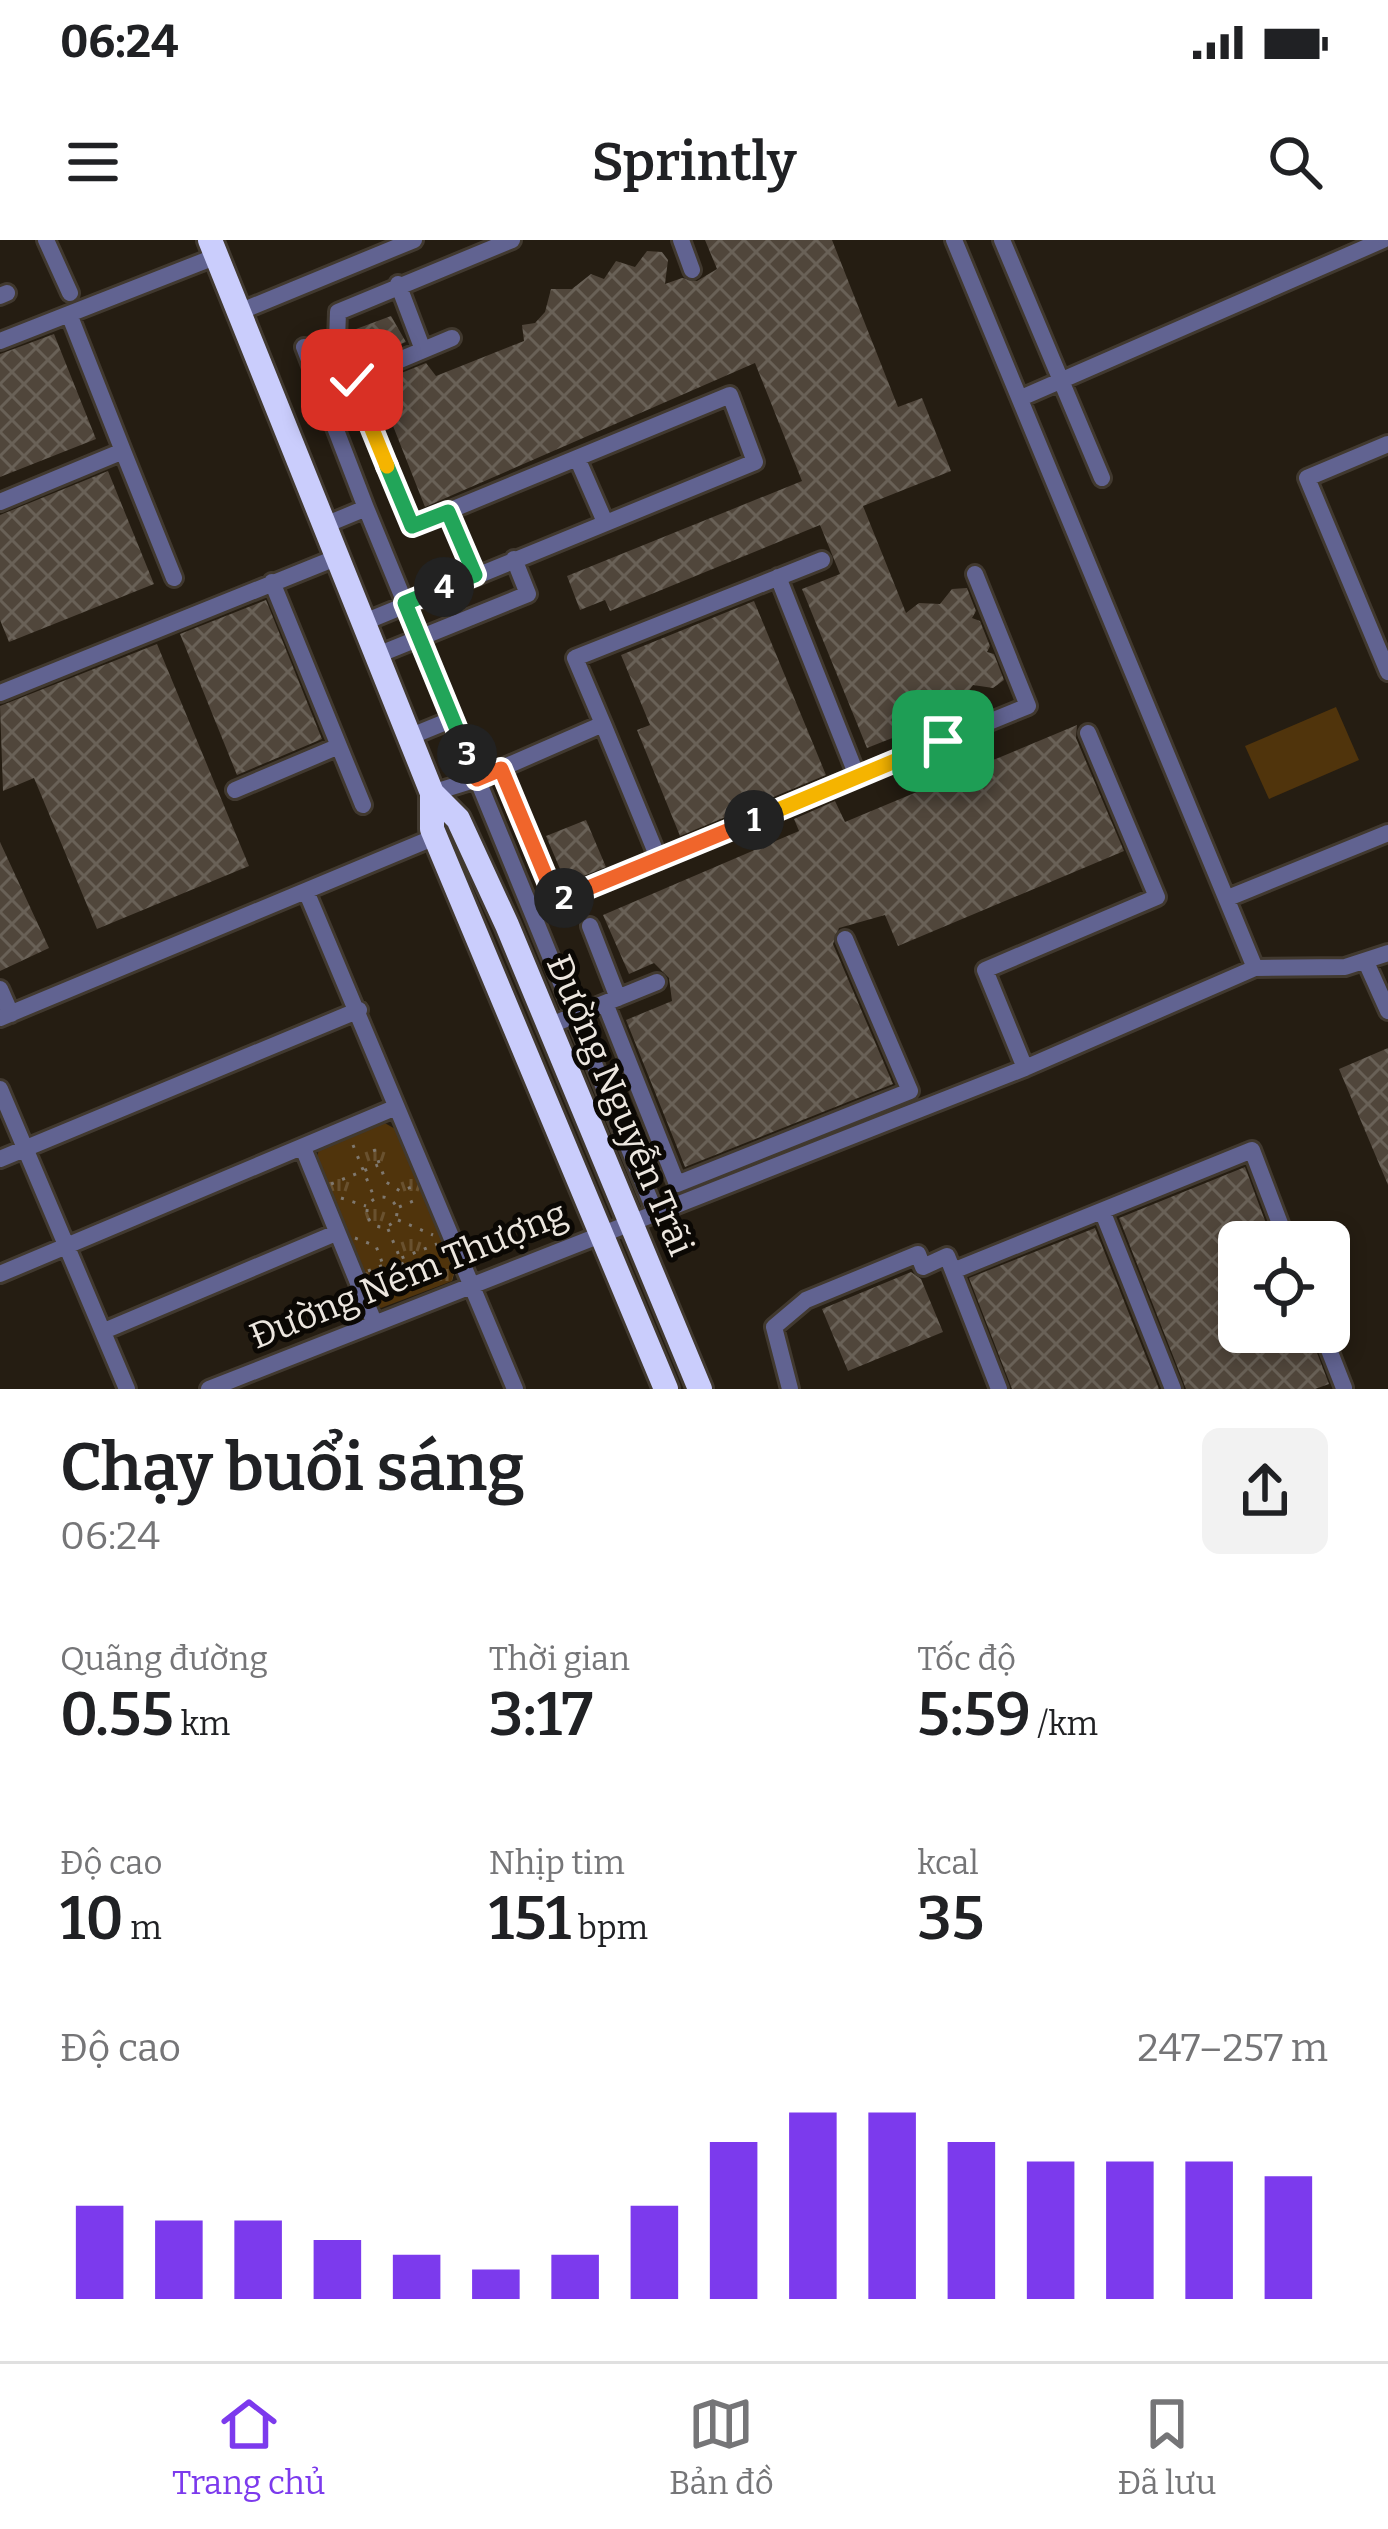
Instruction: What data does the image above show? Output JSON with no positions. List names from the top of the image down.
{
  "streets": {
    "highway": ["Đường Nguyễn Trãi"],
    "street": ["Đường Ném Thượng"]
  },
  "crossings": [
    ["Đường Nguyễn Trãi", "Đường Ném Thượng"]
  ],
  "page": {
    "status": "06:24",
    "header": "Sprintly",
    "pins": [
      "4",
      "3",
      "1",
      "2"
    ],
    "heading": ["Chạy buổi sáng", "06:24"],
    "stats": [
      ["Quãng đường", "0.55 km"],
      ["Thời gian", "3:17"],
      ["Tốc độ", "5:59 /km"],
      ["Độ cao", "10 m"],
      ["Nhịp tim", "151 bpm"],
      ["kcal", "35"]
    ],
    "chart": ["Độ cao", "247–257 m"],
    "tabs": ["Trang chủ", "Bản đồ", "Đã lưu"]
  }
}
